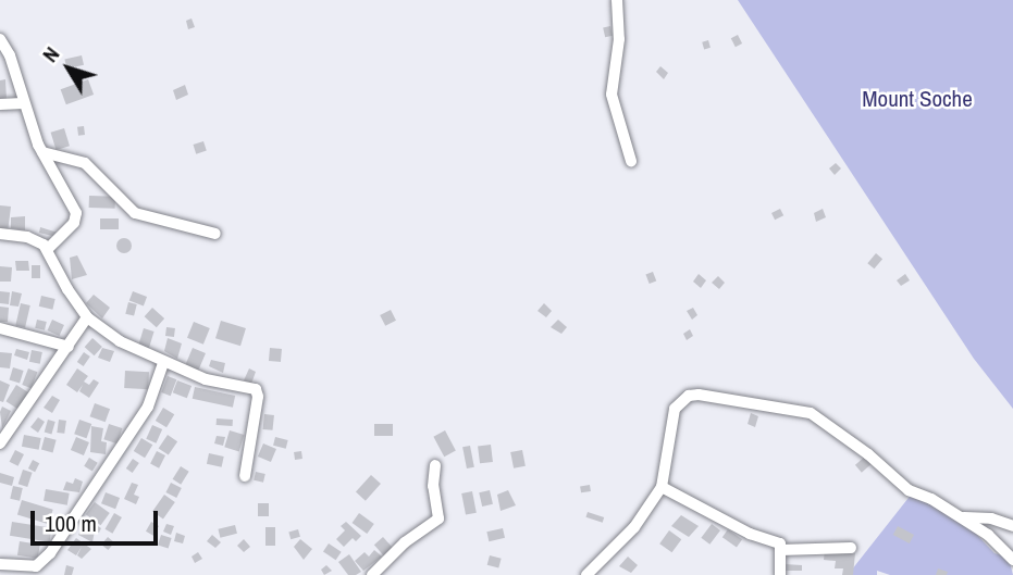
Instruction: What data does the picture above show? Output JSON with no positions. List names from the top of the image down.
{
  "parks": ["Mount Soche"],
  "scale_bar": "100 m",
  "north": "top left"
}
